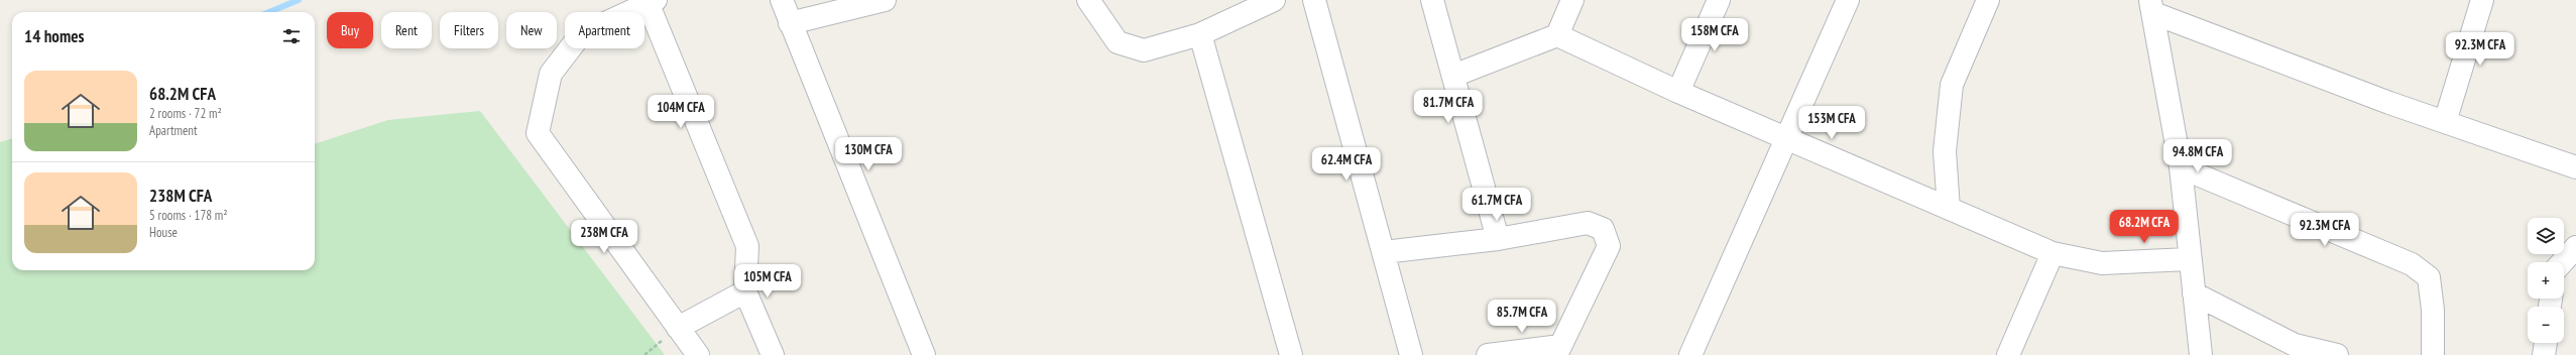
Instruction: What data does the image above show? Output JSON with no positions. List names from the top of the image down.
{
  "page": {
    "chip": [
      "Buy",
      "Rent",
      "Filters",
      "New",
      "Apartment"
    ],
    "heading": "14 homes",
    "price": [
      "158M CFA",
      "92.3M CFA",
      "81.7M CFA",
      "104M CFA",
      "153M CFA",
      "130M CFA",
      "94.8M CFA",
      "62.4M CFA",
      "61.7M CFA",
      "68.2M CFA",
      "92.3M CFA",
      "238M CFA",
      "105M CFA",
      "85.7M CFA"
    ],
    "list": [
      {
        "name": "68.2M CFA",
        "note": "2 rooms · 72 m² · Apartment"
      },
      {
        "name": "238M CFA",
        "note": "5 rooms · 178 m² · House"
      }
    ],
    "map_buttons": ["+", "−"]
  }
}
